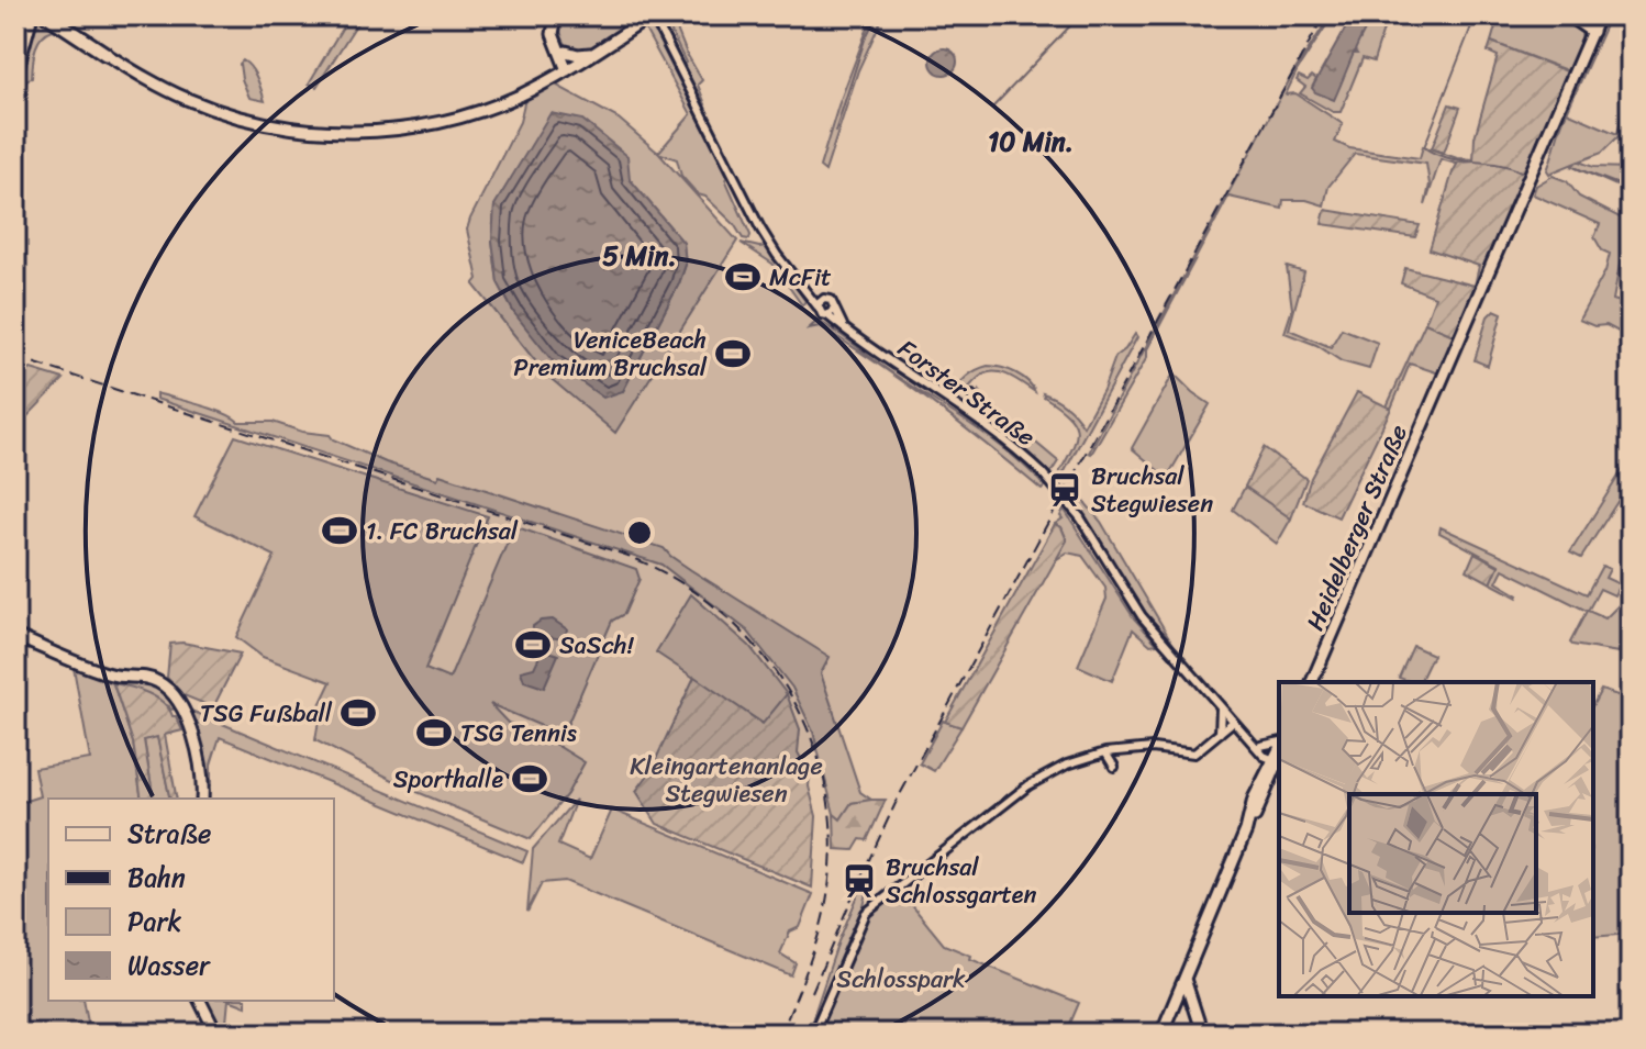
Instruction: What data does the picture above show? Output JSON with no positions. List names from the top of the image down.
{
  "streets": {
    "main road": ["Heidelberger Straße"],
    "street": ["Forster Straße"]
  },
  "parks": ["Kleingartenanlage Stegwiesen", "Schlosspark"],
  "places": {
    "sports": [
      "McFit",
      "VeniceBeach Premium Bruchsal",
      "1. FC Bruchsal",
      "SaSch!",
      "TSG Fußball",
      "TSG Tennis",
      "Sporthalle"
    ],
    "station": ["Bruchsal Stegwiesen", "Bruchsal Schlossgarten"]
  },
  "legend": [
    "Straße",
    "Bahn",
    "Park",
    "Wasser"
  ],
  "rings": ["10 Min.", "5 Min."]
}
